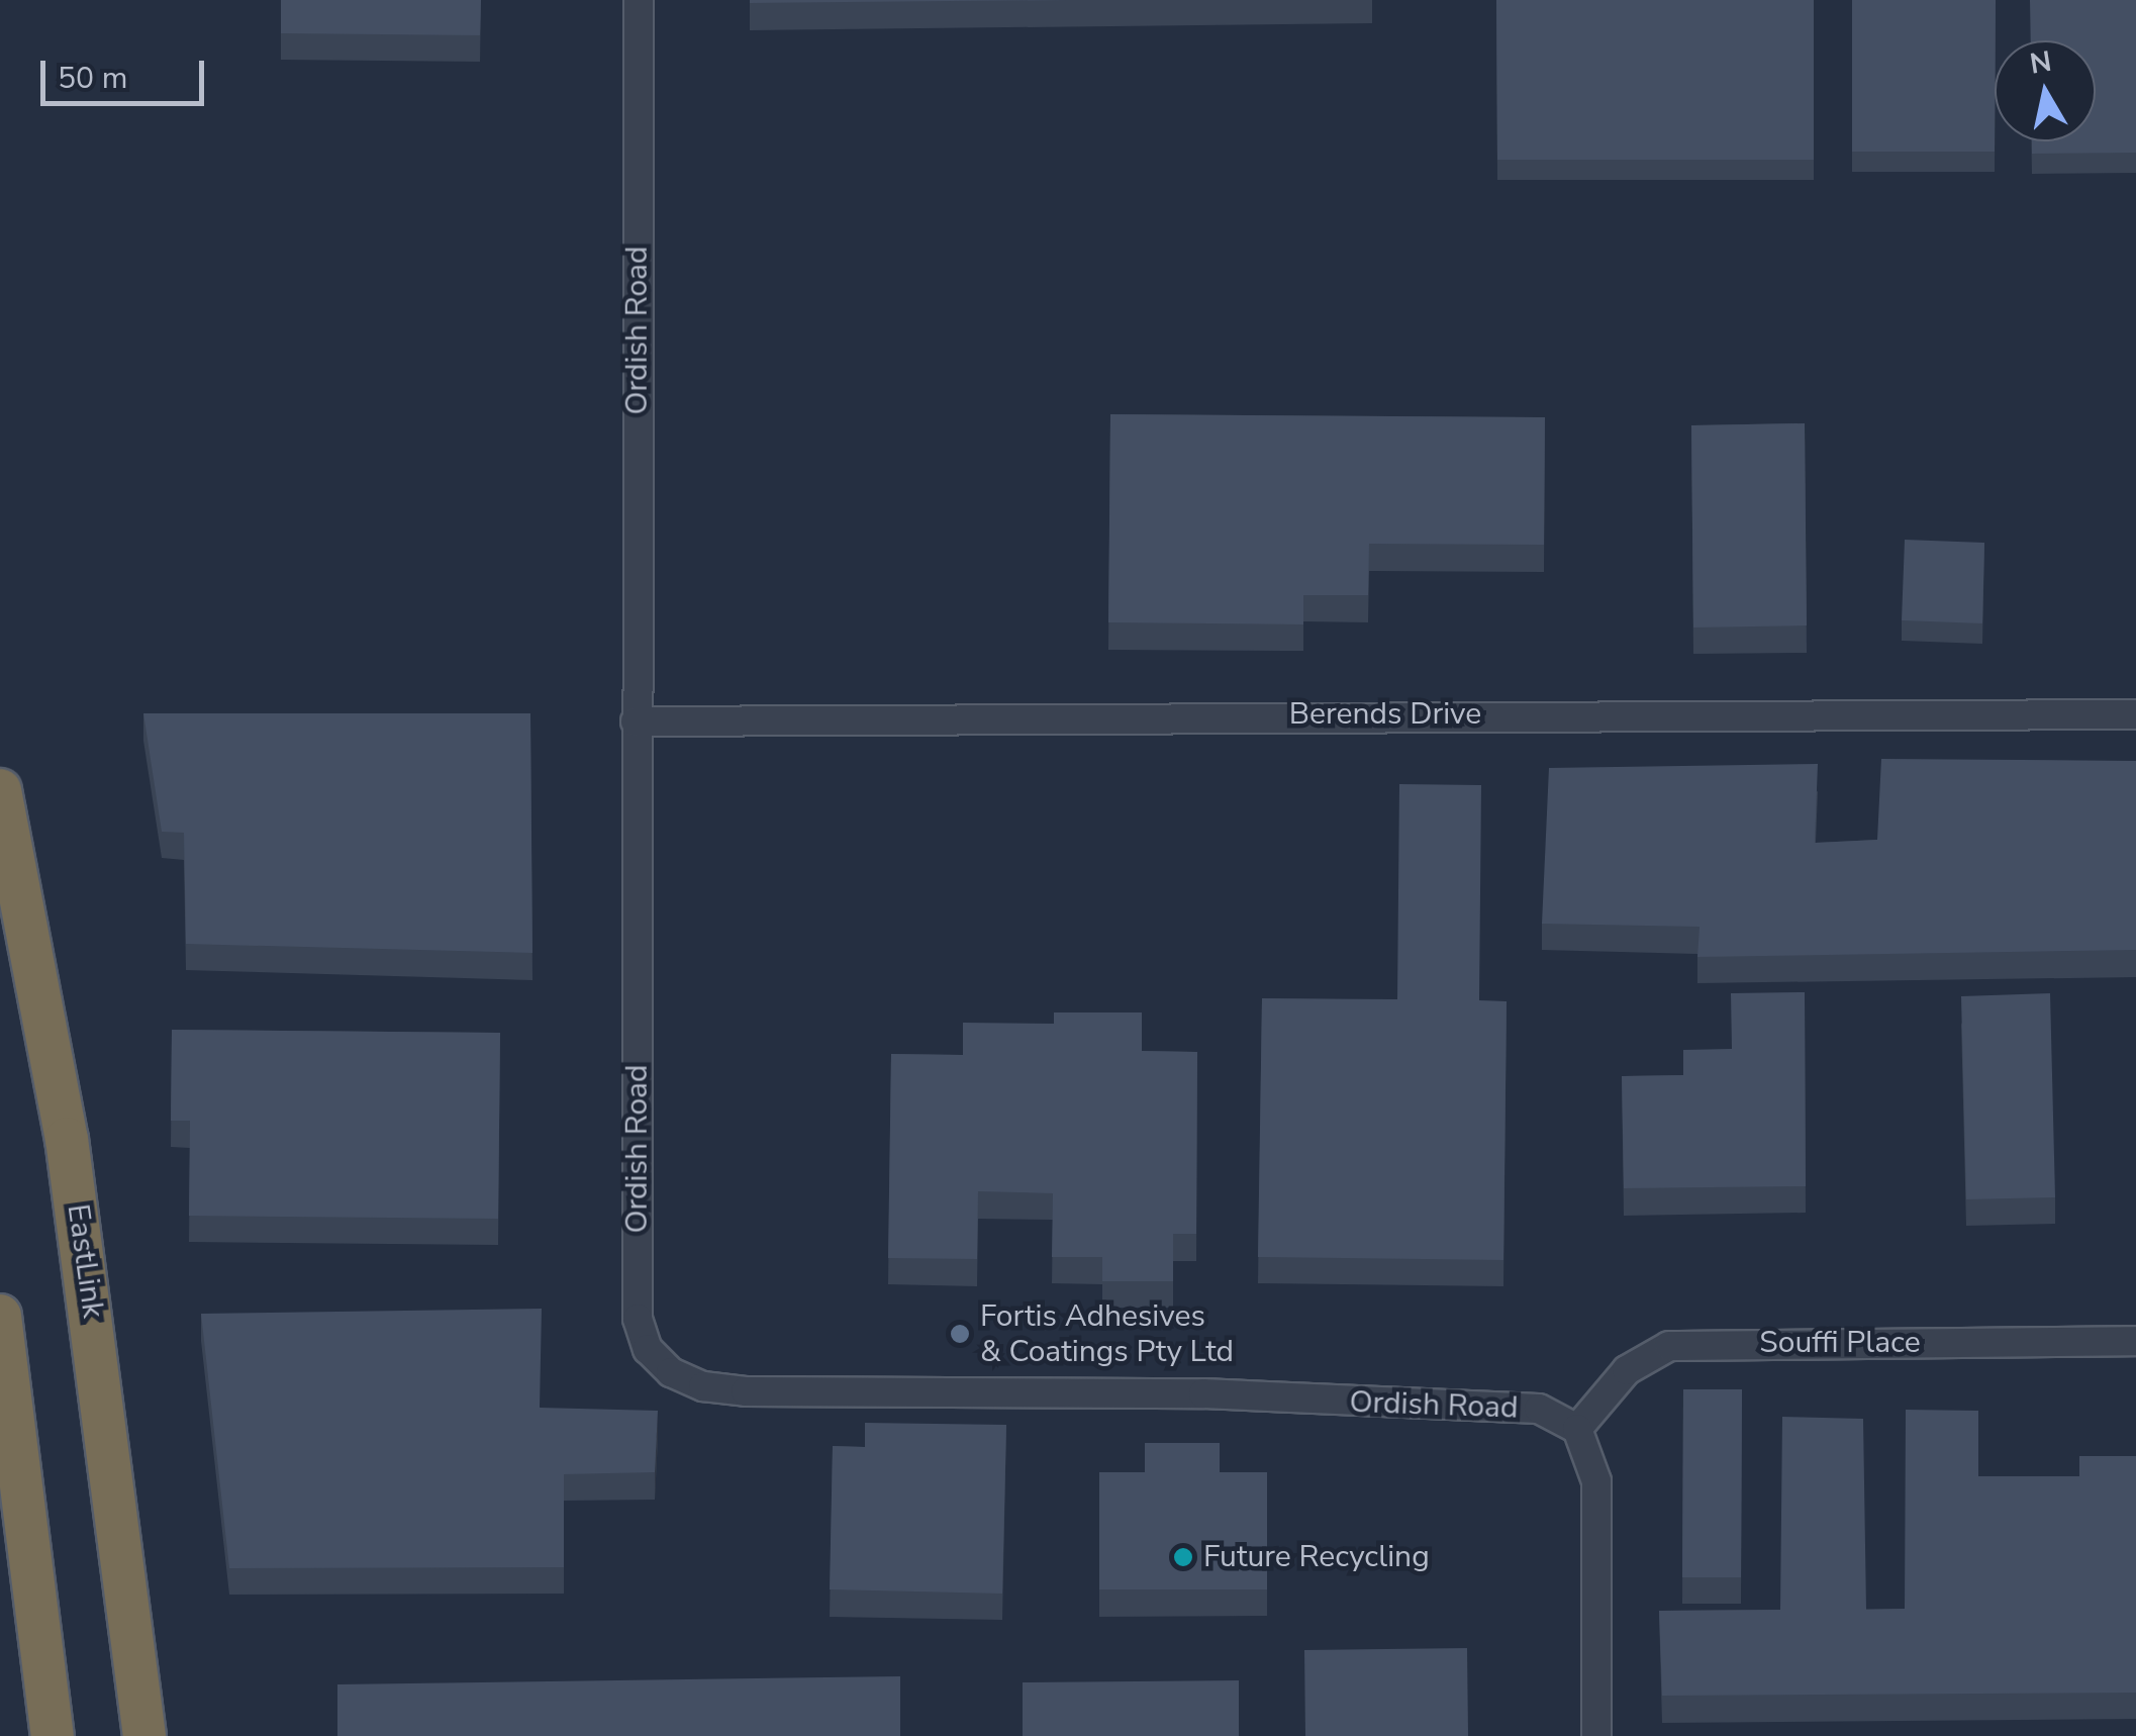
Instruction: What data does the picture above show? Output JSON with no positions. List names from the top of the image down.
{
  "streets": {
    "highway": ["EastLink"],
    "street": ["Ordish Road", "Berends Drive", "Souffi Place"]
  },
  "crossings": [
    ["Ordish Road", "Berends Drive"],
    ["Ordish Road", "Souffi Place"]
  ],
  "places": ["Fortis Adhesives & Coatings Pty Ltd", "Future Recycling"],
  "scale_bar": "50 m",
  "north": "top"
}
